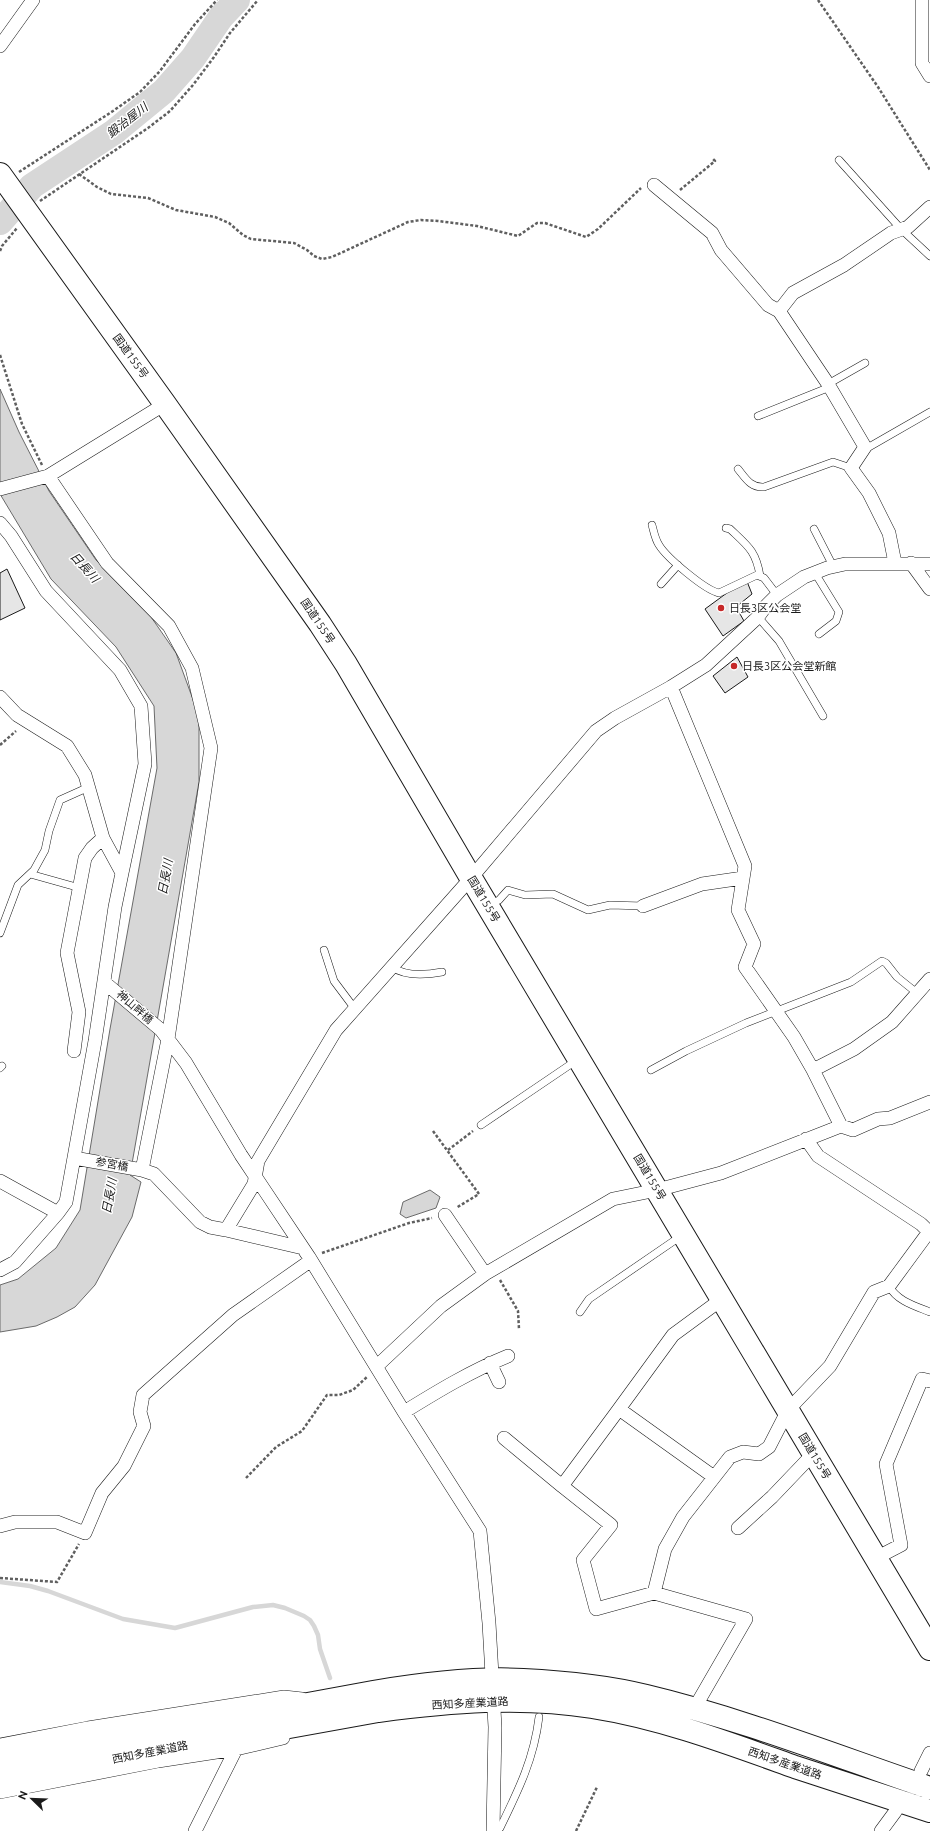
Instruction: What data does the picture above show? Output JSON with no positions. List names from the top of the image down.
{
  "streets": {
    "highway": ["国道155号", "西知多産業道路"],
    "street": ["神山畔橋", "参宮橋"]
  },
  "crossings": [
    ["神山畔橋", "参宮橋"],
    ["神山畔橋", "西知多産業道路"]
  ],
  "water": ["鍛治屋川", "日長川"],
  "places": ["日長3区公会堂", "日長3区公会堂新館"],
  "north": "top left"
}
